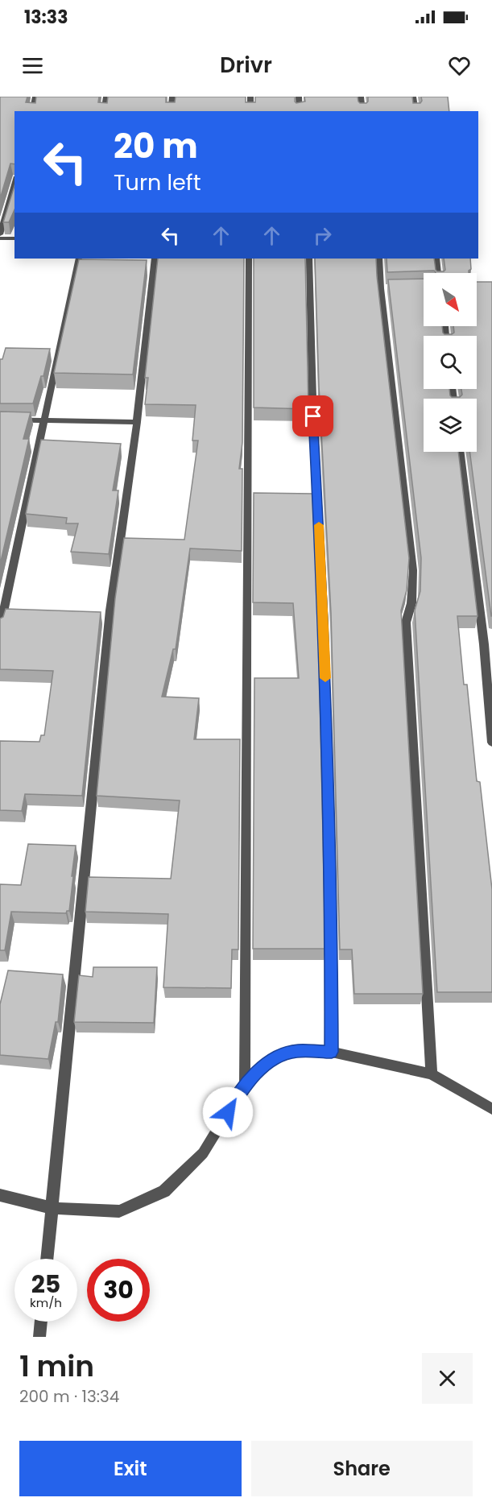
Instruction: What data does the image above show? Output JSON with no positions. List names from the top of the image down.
{
  "north": "bottom right",
  "page": {
    "status": "13:33",
    "header": "Drivr",
    "turn": ["20 m", "Turn left"],
    "speed": "25 km/h",
    "limit": "30",
    "heading": ["1 min", "200 m · 13:34"],
    "buttons": ["Exit", "Share"]
  }
}
